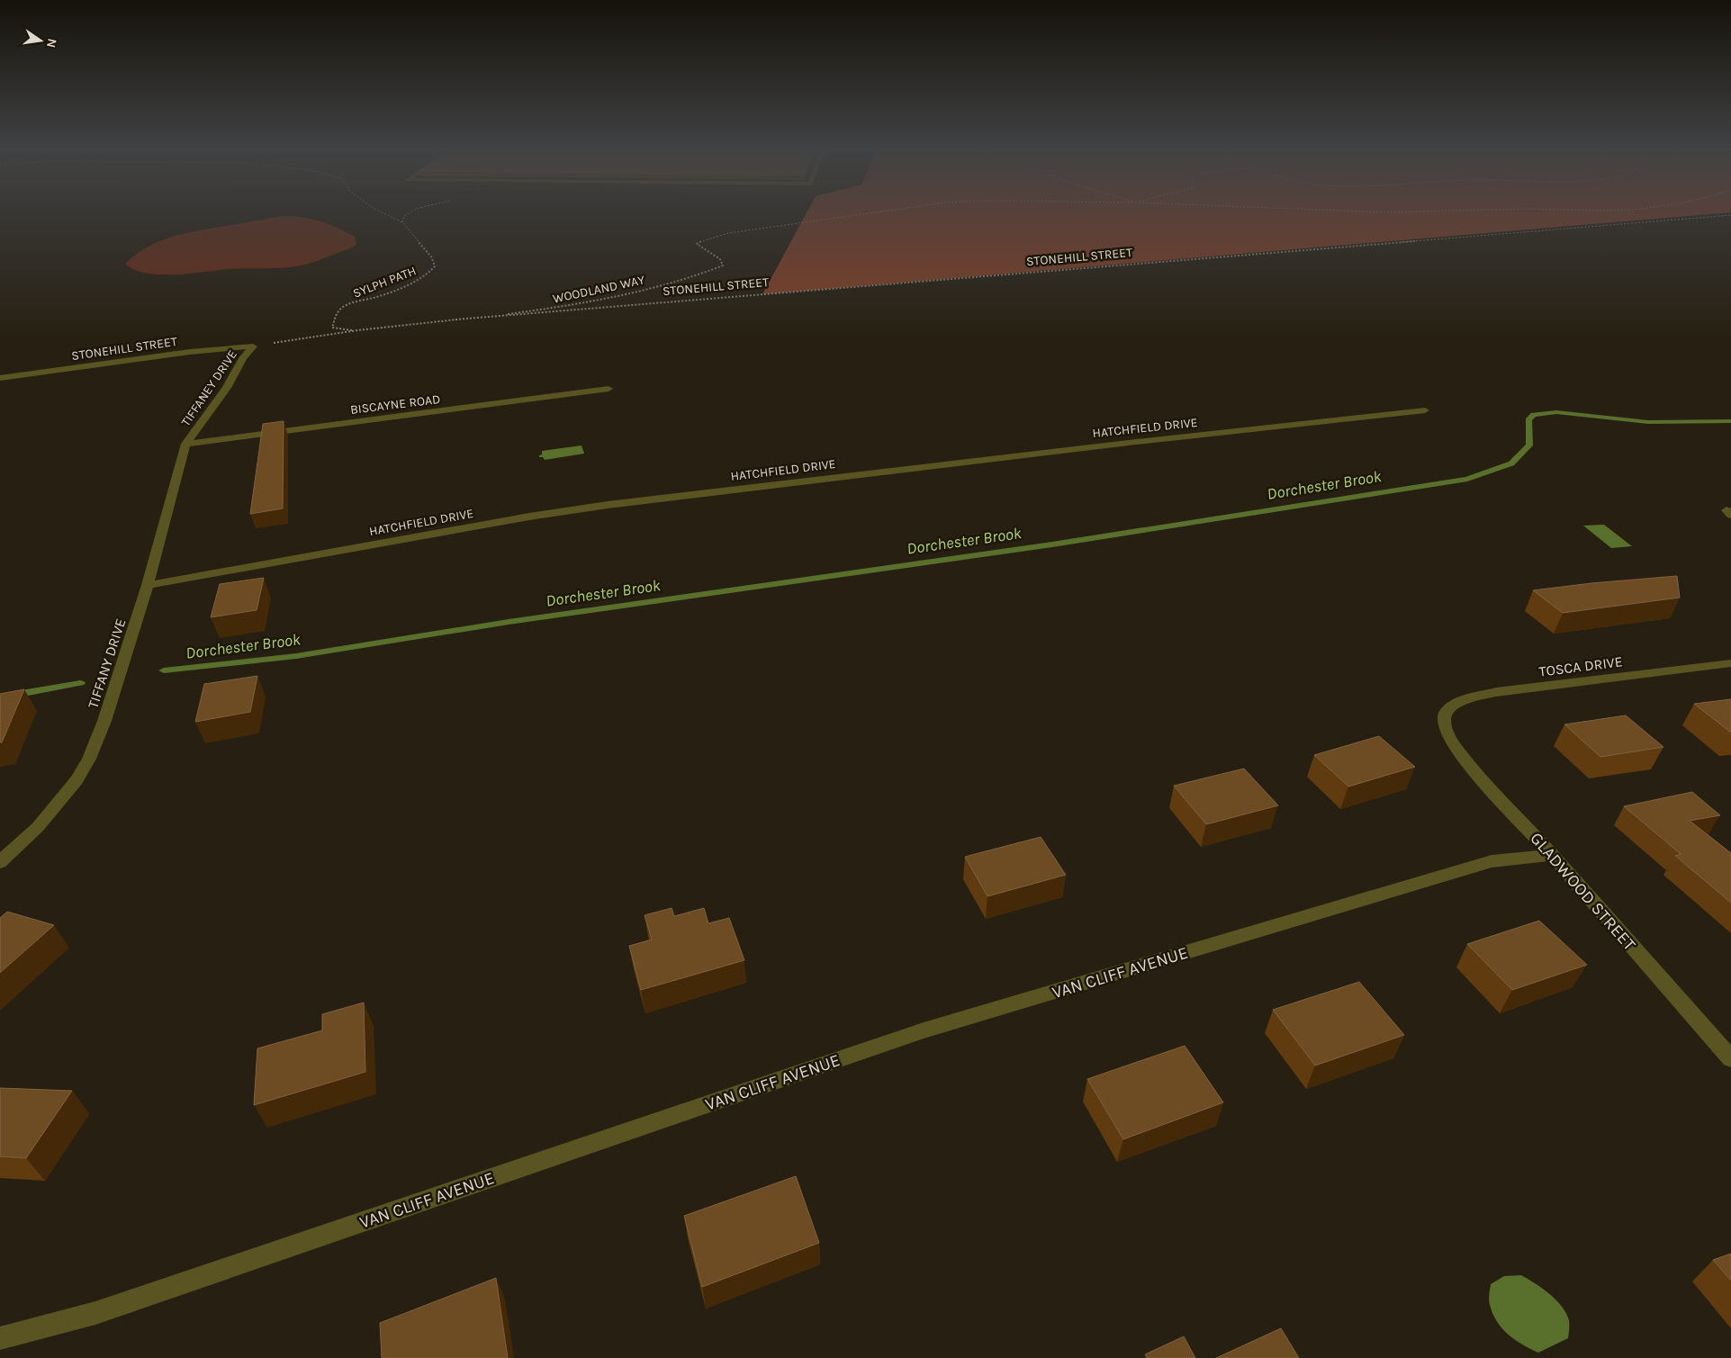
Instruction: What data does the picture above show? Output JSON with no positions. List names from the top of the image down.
{
  "streets": {
    "street": [
      "STONEHILL STREET",
      "TIFFANEY DRIVE",
      "BISCAYNE ROAD",
      "HATCHFIELD DRIVE",
      "TIFFANY DRIVE",
      "TOSCA DRIVE",
      "GLADWOOD STREET",
      "VAN CLIFF AVENUE"
    ],
    "path": ["SYLPH PATH", "WOODLAND WAY"]
  },
  "crossings": [
    ["STONEHILL STREET", "WOODLAND WAY"],
    ["STONEHILL STREET", "TIFFANEY DRIVE"],
    ["TIFFANEY DRIVE", "BISCAYNE ROAD"],
    ["TIFFANEY DRIVE", "TIFFANY DRIVE"],
    ["BISCAYNE ROAD", "TIFFANY DRIVE"],
    ["HATCHFIELD DRIVE", "TIFFANY DRIVE"],
    ["TOSCA DRIVE", "GLADWOOD STREET"],
    ["GLADWOOD STREET", "VAN CLIFF AVENUE"]
  ],
  "water": ["Dorchester Brook"],
  "north": "right"
}
